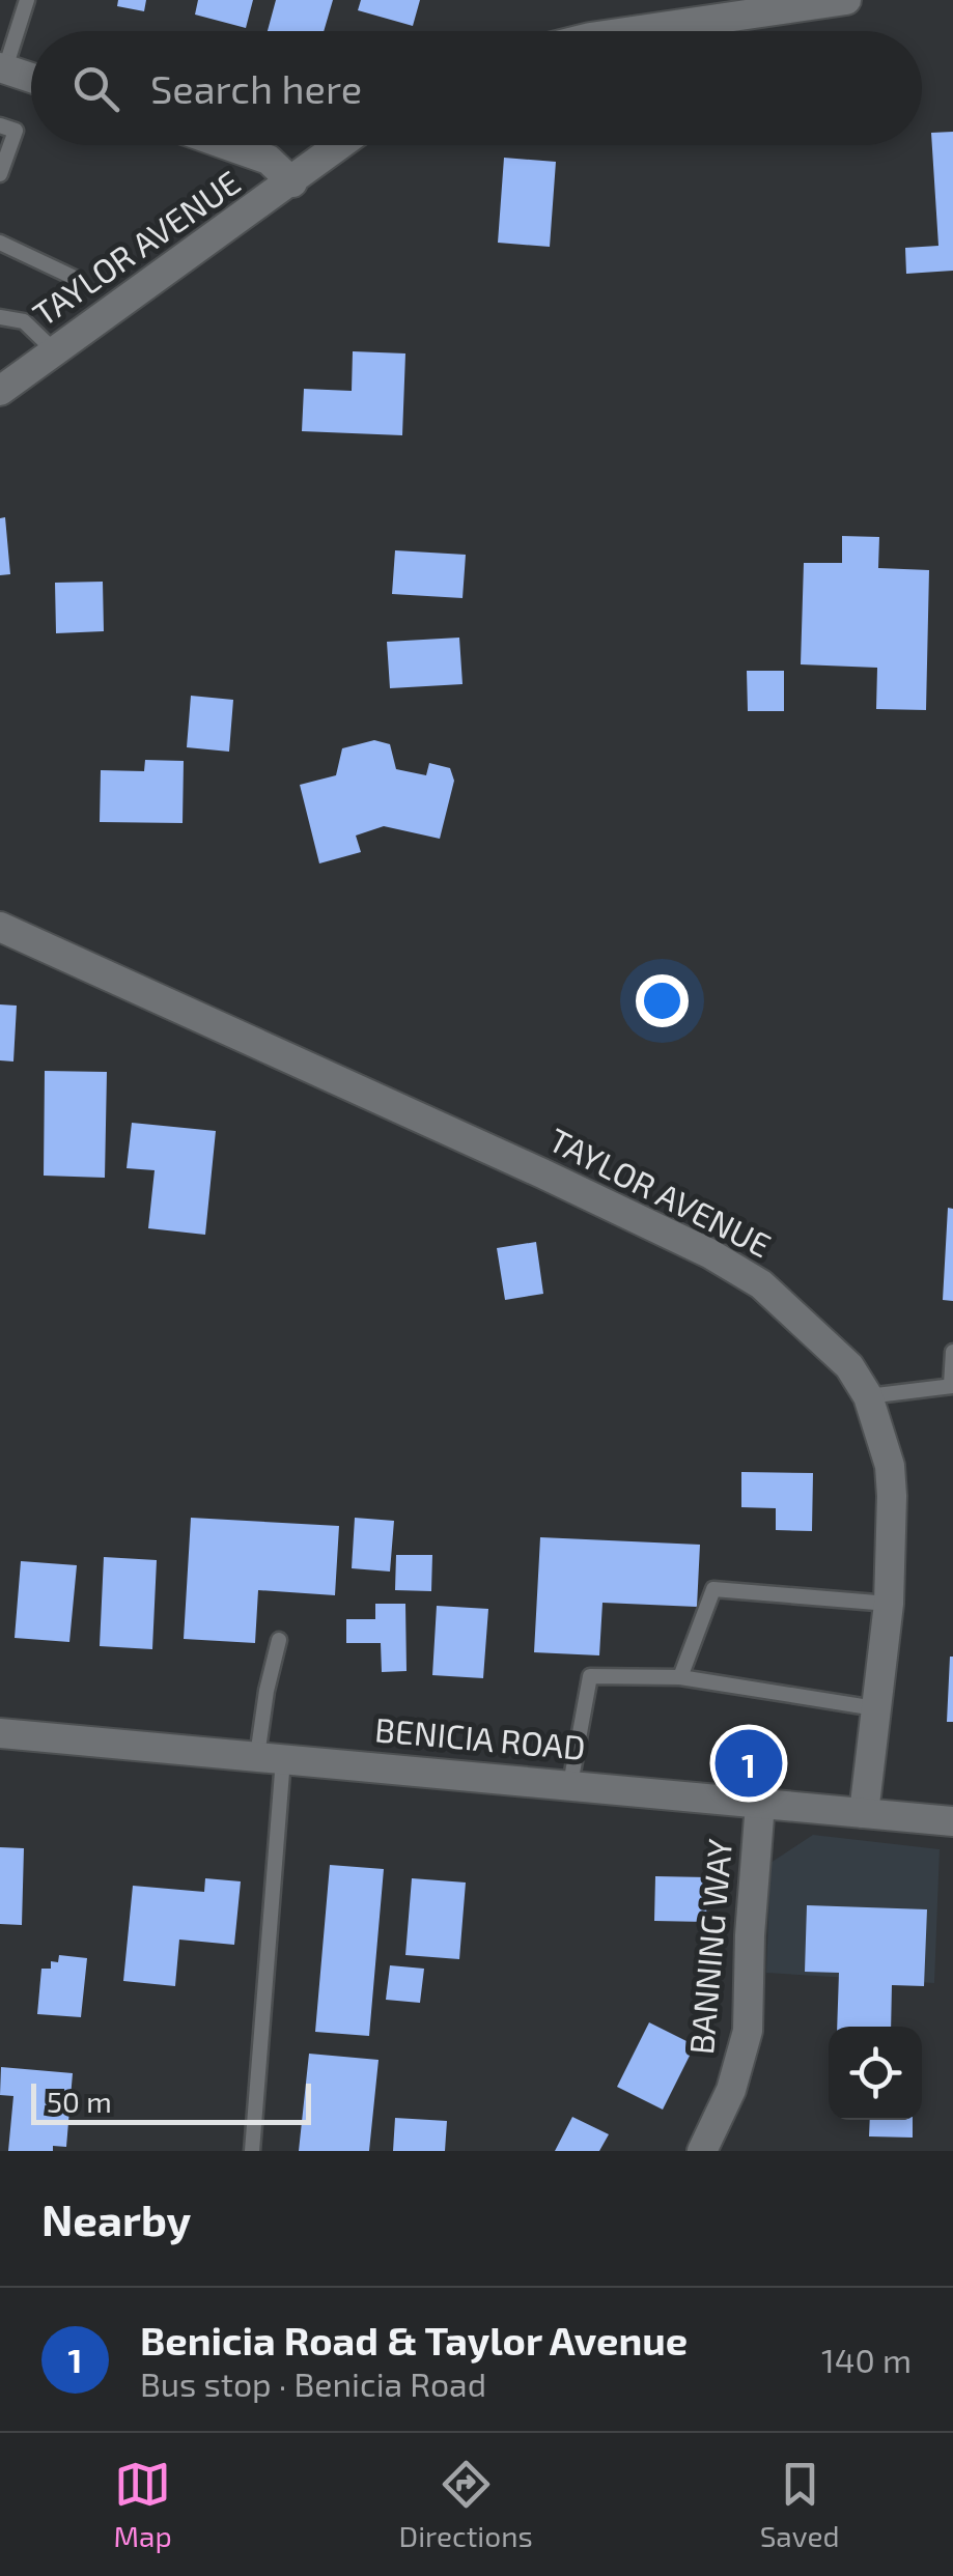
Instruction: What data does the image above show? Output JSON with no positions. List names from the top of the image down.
{
  "streets": {
    "street": ["TAYLOR AVENUE", "BENICIA ROAD", "BANNING WAY"]
  },
  "crossings": [
    ["TAYLOR AVENUE", "BENICIA ROAD"],
    ["BENICIA ROAD", "BANNING WAY"]
  ],
  "scale_bar": "50 m",
  "page": {
    "search": "Search here",
    "pins": "1",
    "scale": "50 m",
    "heading": "Nearby",
    "list": [
      {
        "mark": "1",
        "name": "Benicia Road & Taylor Avenue",
        "note": "Bus stop · Benicia Road",
        "value": "140 m"
      }
    ],
    "nav": ["Map", "Directions", "Saved"]
  }
}
